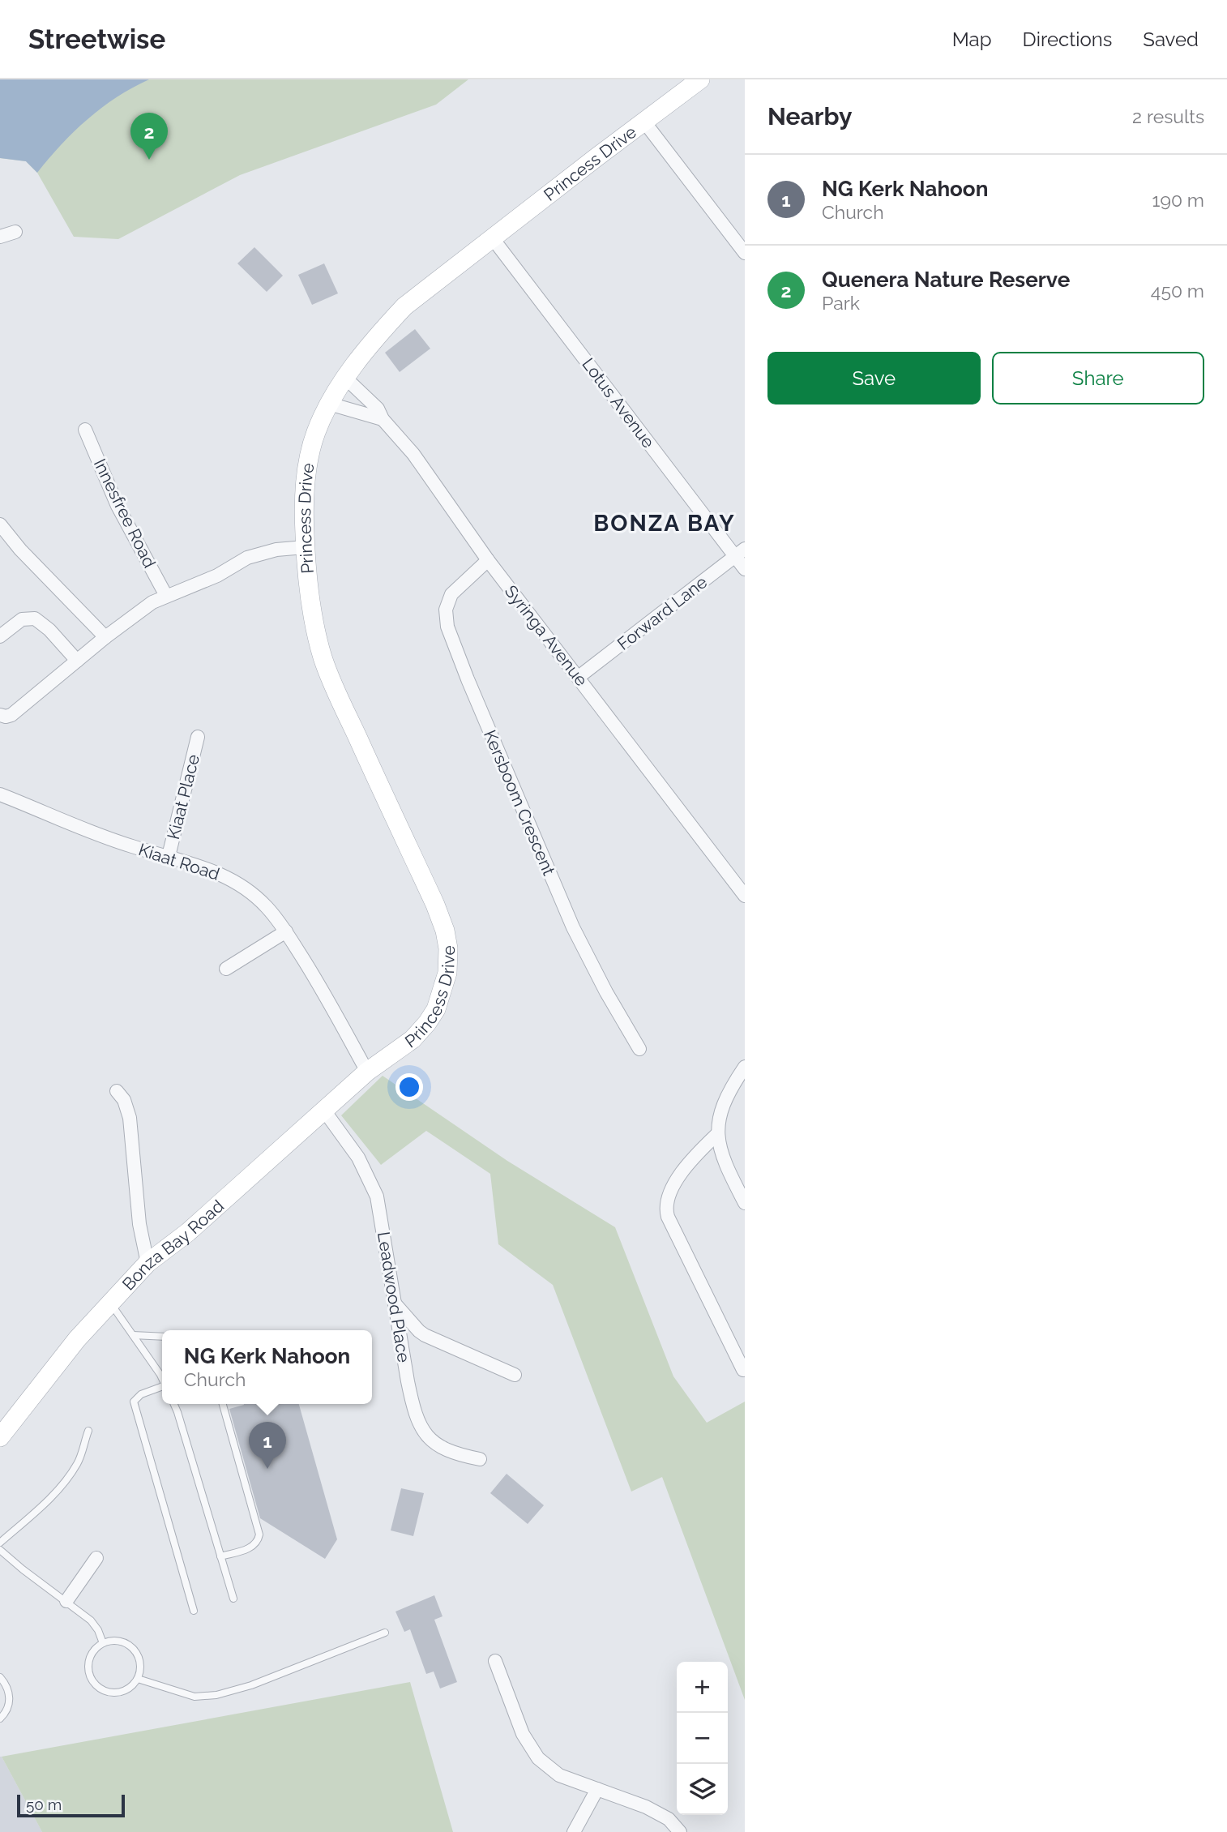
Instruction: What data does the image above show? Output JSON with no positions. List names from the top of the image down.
{
  "streets": {
    "street": [
      "Princess Drive",
      "Lotus Avenue",
      "Innesfree Road",
      "Forward Lane",
      "Syringa Avenue",
      "Kiaat Place",
      "Kersboom Crescent",
      "Kiaat Road",
      "Bonza Bay Road",
      "Leadwood Place"
    ]
  },
  "crossings": [
    ["Princess Drive", "Lotus Avenue"],
    ["Princess Drive", "Syringa Avenue"],
    ["Princess Drive", "Kiaat Road"],
    ["Princess Drive", "Bonza Bay Road"],
    ["Lotus Avenue", "Forward Lane"],
    ["Forward Lane", "Syringa Avenue"],
    ["Syringa Avenue", "Kersboom Crescent"],
    ["Kiaat Place", "Kiaat Road"],
    ["Kiaat Road", "Bonza Bay Road"],
    ["Bonza Bay Road", "Leadwood Place"]
  ],
  "districts": ["BONZA BAY"],
  "scale_bar": "50 m",
  "page": {
    "header": "Streetwise",
    "nav": ["Map", "Directions", "Saved"],
    "heading": ["Nearby", "2 results"],
    "pins": ["2", "1"],
    "list": [
      {
        "mark": "1",
        "name": "NG Kerk Nahoon",
        "note": "Church",
        "value": "190 m"
      },
      {
        "mark": "2",
        "name": "Quenera Nature Reserve",
        "note": "Park",
        "value": "450 m"
      }
    ],
    "buttons": ["Save", "Share"],
    "popup": ["NG Kerk Nahoon", "Church"],
    "map_buttons": ["+", "−"],
    "scale": "50 m"
  }
}
